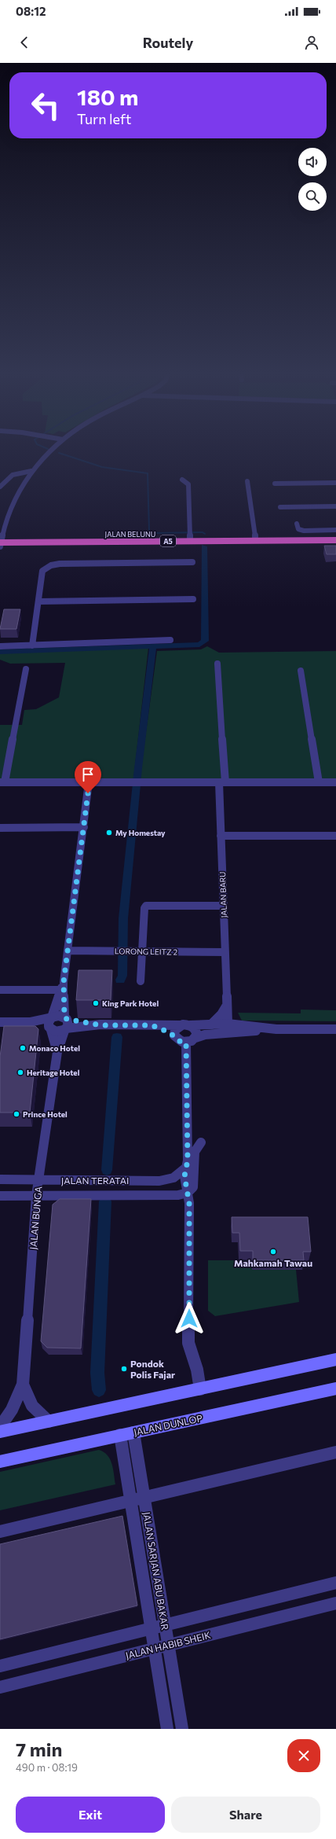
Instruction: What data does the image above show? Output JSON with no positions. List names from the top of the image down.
{
  "streets": {
    "highway": ["JALAN BELUNU", "A5"],
    "main road": ["JALAN DUNLOP"],
    "street": [
      "JALAN BARU",
      "LORONG LEITZ 2",
      "JALAN TERATAI",
      "JALAN BUNGA",
      "JALAN SARJAN ABU BAKAR",
      "JALAN HABIB SHEIK"
    ]
  },
  "crossings": [
    ["JALAN BARU", "LORONG LEITZ 2"],
    ["JALAN TERATAI", "JALAN BUNGA"],
    ["JALAN DUNLOP", "JALAN SARJAN ABU BAKAR"],
    ["JALAN SARJAN ABU BAKAR", "JALAN HABIB SHEIK"]
  ],
  "places": [
    "My Homestay",
    "King Park Hotel",
    "Monaco Hotel",
    "Heritage Hotel",
    "Prince Hotel",
    "Mahkamah Tawau",
    "Pondok Polis Fajar"
  ],
  "page": {
    "status": "08:12",
    "header": "Routely",
    "turn": ["180 m", "Turn left"],
    "heading": ["7 min", "490 m · 08:19"],
    "buttons": ["Exit", "Share"]
  }
}
